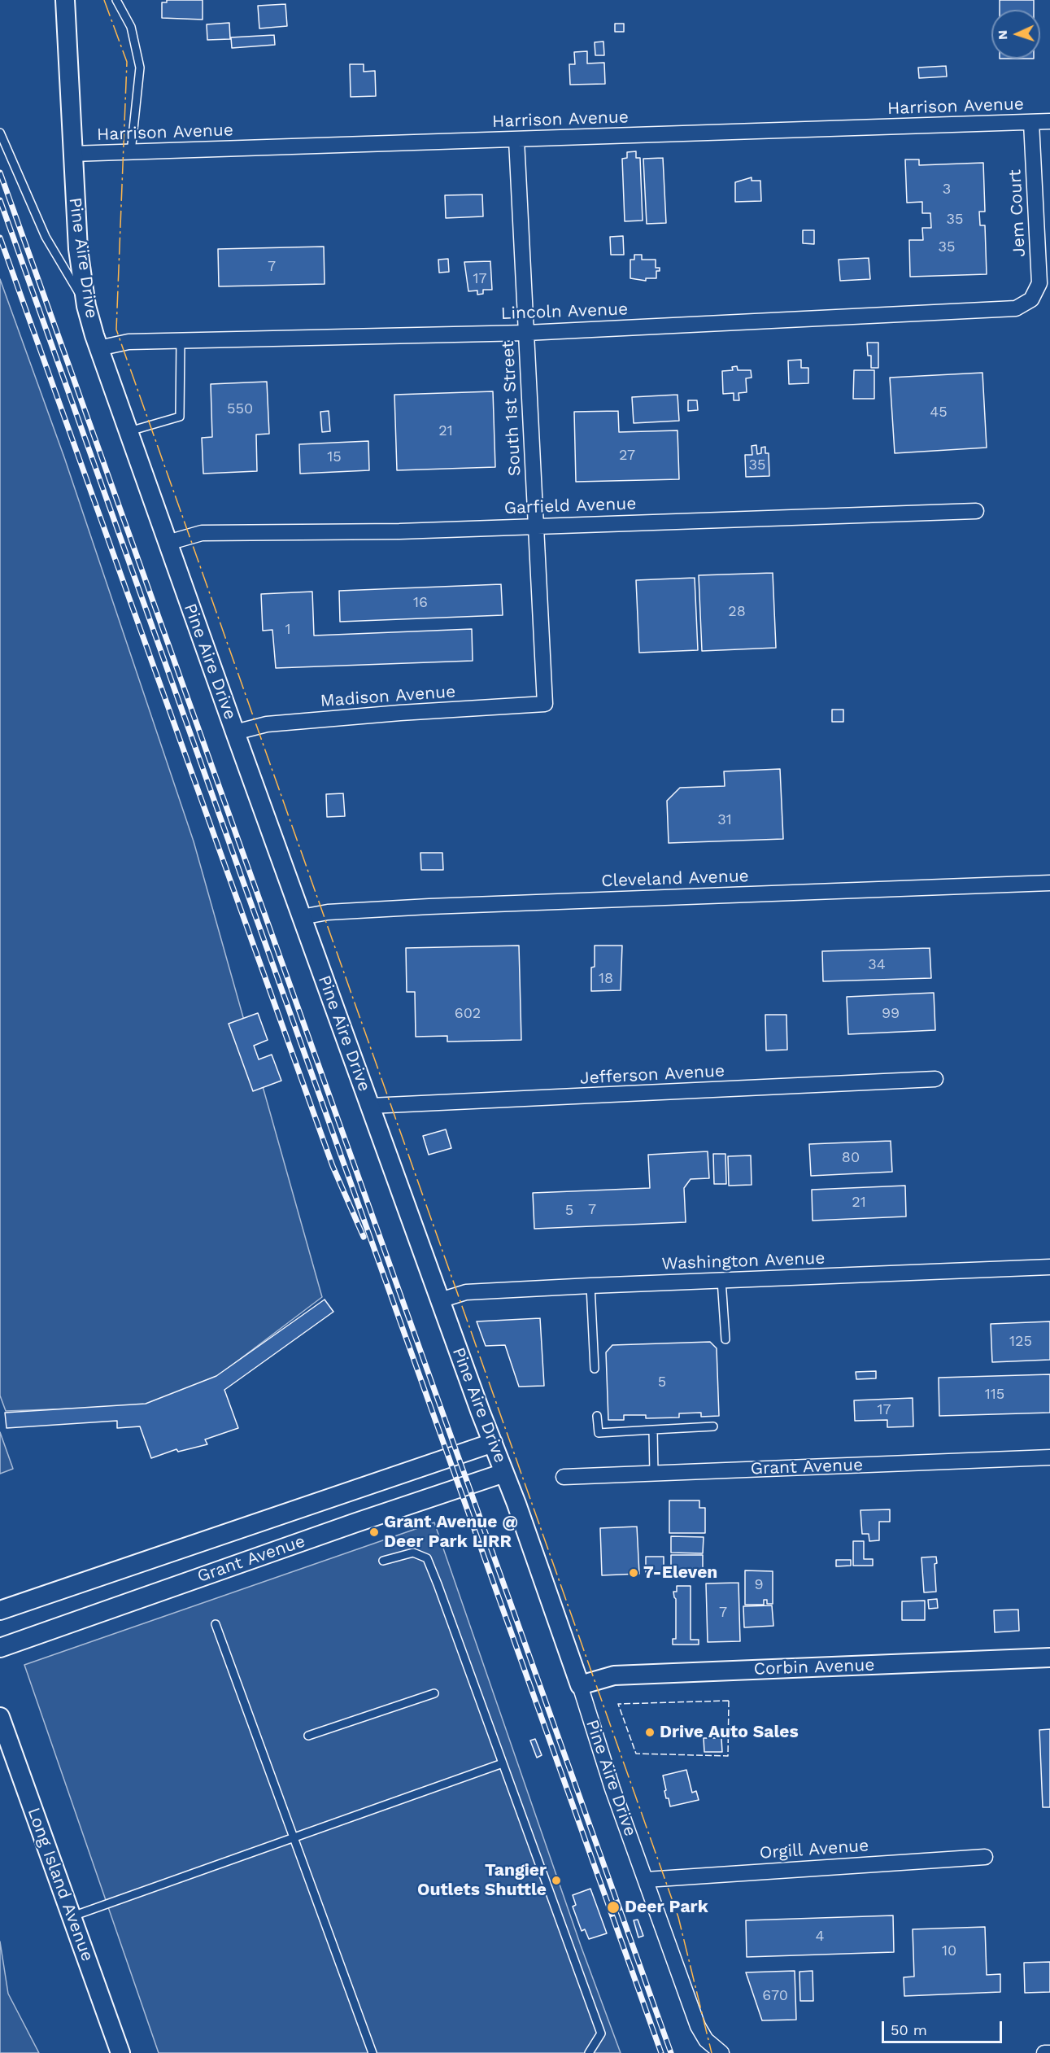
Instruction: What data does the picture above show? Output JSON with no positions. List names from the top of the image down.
{
  "streets": {
    "street": [
      "Harrison Avenue",
      "Jem Court",
      "Pine Aire Drive",
      "Lincoln Avenue",
      "South 1st Street",
      "Garfield Avenue",
      "Madison Avenue",
      "Cleveland Avenue",
      "Jefferson Avenue",
      "Washington Avenue",
      "Grant Avenue",
      "Corbin Avenue",
      "Orgill Avenue",
      "Long Island Avenue"
    ]
  },
  "crossings": [
    ["Harrison Avenue", "Jem Court"],
    ["Harrison Avenue", "Pine Aire Drive"],
    ["Harrison Avenue", "South 1st Street"],
    ["Jem Court", "Lincoln Avenue"],
    ["Pine Aire Drive", "Lincoln Avenue"],
    ["Pine Aire Drive", "Garfield Avenue"],
    ["Pine Aire Drive", "Madison Avenue"],
    ["Pine Aire Drive", "Cleveland Avenue"],
    ["Pine Aire Drive", "Jefferson Avenue"],
    ["Pine Aire Drive", "Washington Avenue"],
    ["Pine Aire Drive", "Grant Avenue"],
    ["Pine Aire Drive", "Corbin Avenue"],
    ["Pine Aire Drive", "Orgill Avenue"],
    ["Lincoln Avenue", "South 1st Street"],
    ["South 1st Street", "Garfield Avenue"],
    ["South 1st Street", "Madison Avenue"]
  ],
  "places": [
    "Grant Avenue @ Deer Park LIRR",
    "7-Eleven",
    "Drive Auto Sales",
    "Tangier Outlets Shuttle",
    "Deer Park"
  ],
  "house_numbers": [
    "3",
    "35",
    "35",
    "7",
    "17",
    "550",
    "45",
    "21",
    "27",
    "15",
    "35",
    "16",
    "28",
    "1",
    "31",
    "34",
    "18",
    "602",
    "99",
    "80",
    "21",
    "7",
    "5",
    "125",
    "5",
    "115",
    "17",
    "9",
    "7",
    "4",
    "10",
    "670"
  ],
  "scale_bar": "50 m",
  "north": "left"
}
